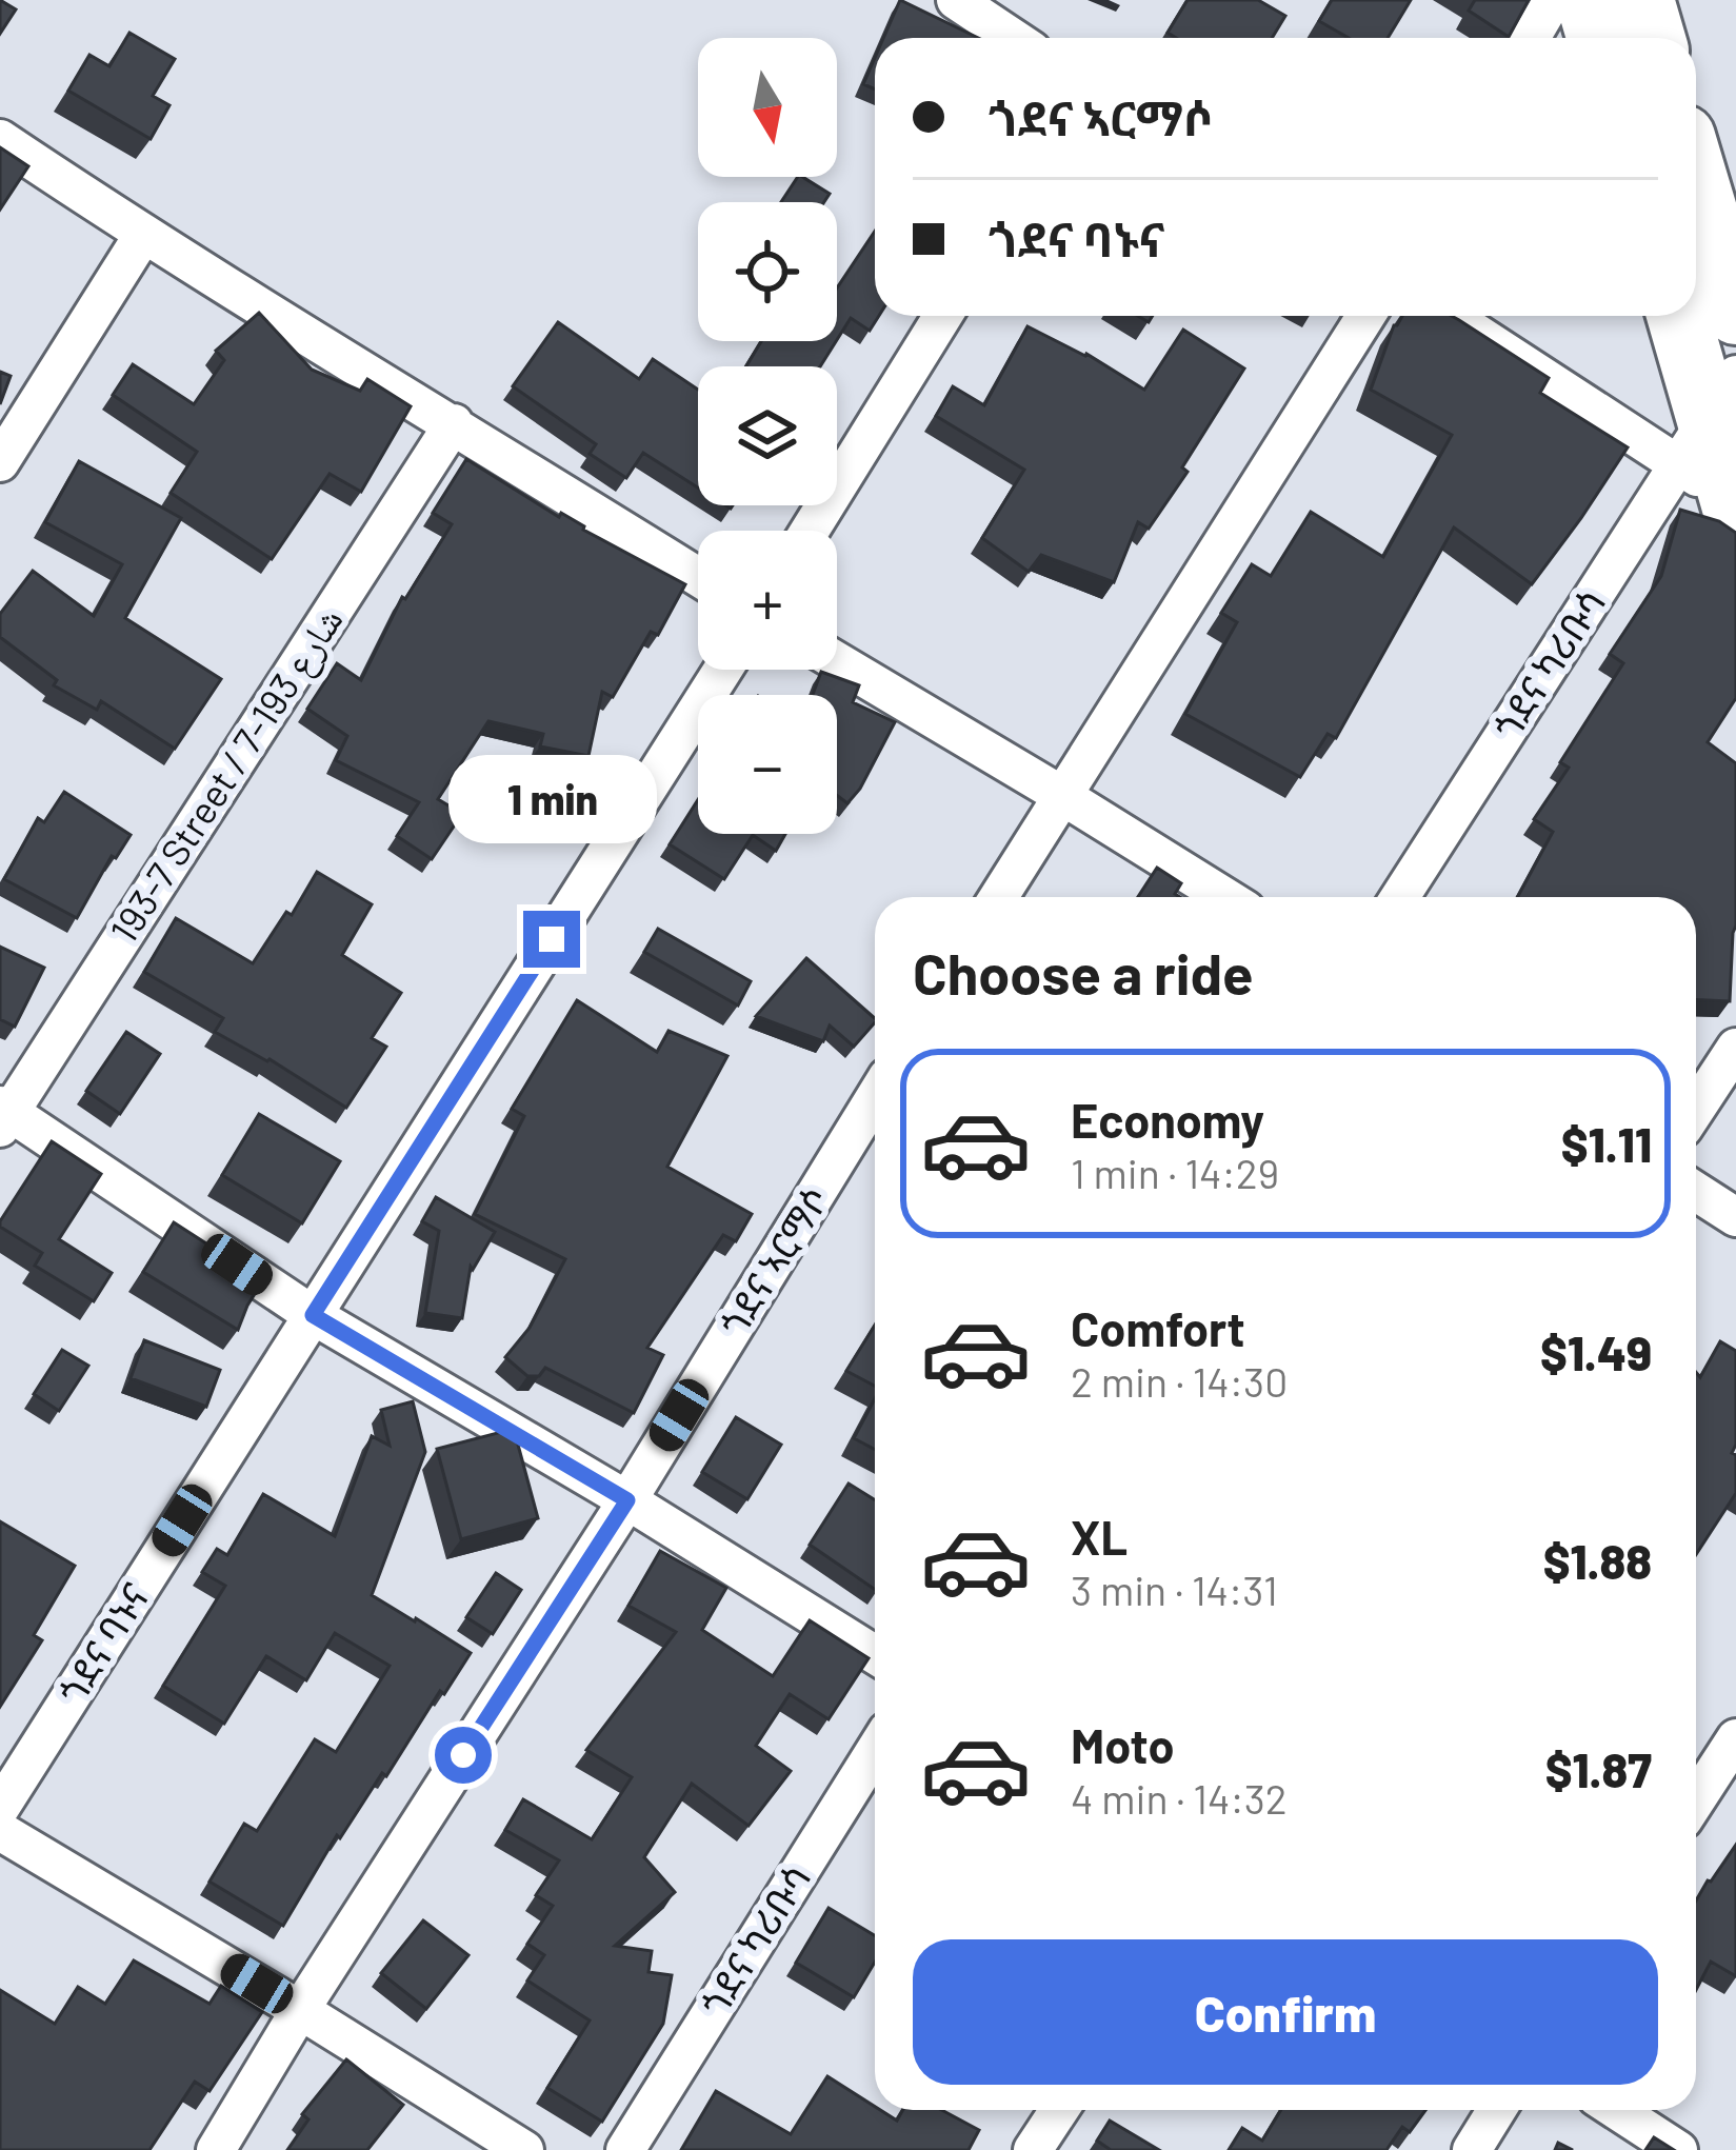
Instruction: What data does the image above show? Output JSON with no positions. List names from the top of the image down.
{
  "streets": {
    "street": [
      "ጎደና ካሪቡሳ",
      "193-7 Street / شارع 193-7",
      "ጎደና ኣርማሶ",
      "ጎደና ባኑና"
    ]
  },
  "north": "bottom",
  "page": {
    "map_buttons": ["+", "−"],
    "banner": ["ጎደና ኣርማሶ", "ጎደና ባኑና"],
    "bubble": "1 min",
    "heading": "Choose a ride",
    "list": [
      {
        "name": "Economy",
        "note": "1 min · 14:29",
        "value": "$1.11"
      },
      {
        "name": "Comfort",
        "note": "2 min · 14:30",
        "value": "$1.49"
      },
      {
        "name": "XL",
        "note": "3 min · 14:31",
        "value": "$1.88"
      },
      {
        "name": "Moto",
        "note": "4 min · 14:32",
        "value": "$1.87"
      }
    ],
    "buttons": "Confirm"
  }
}
